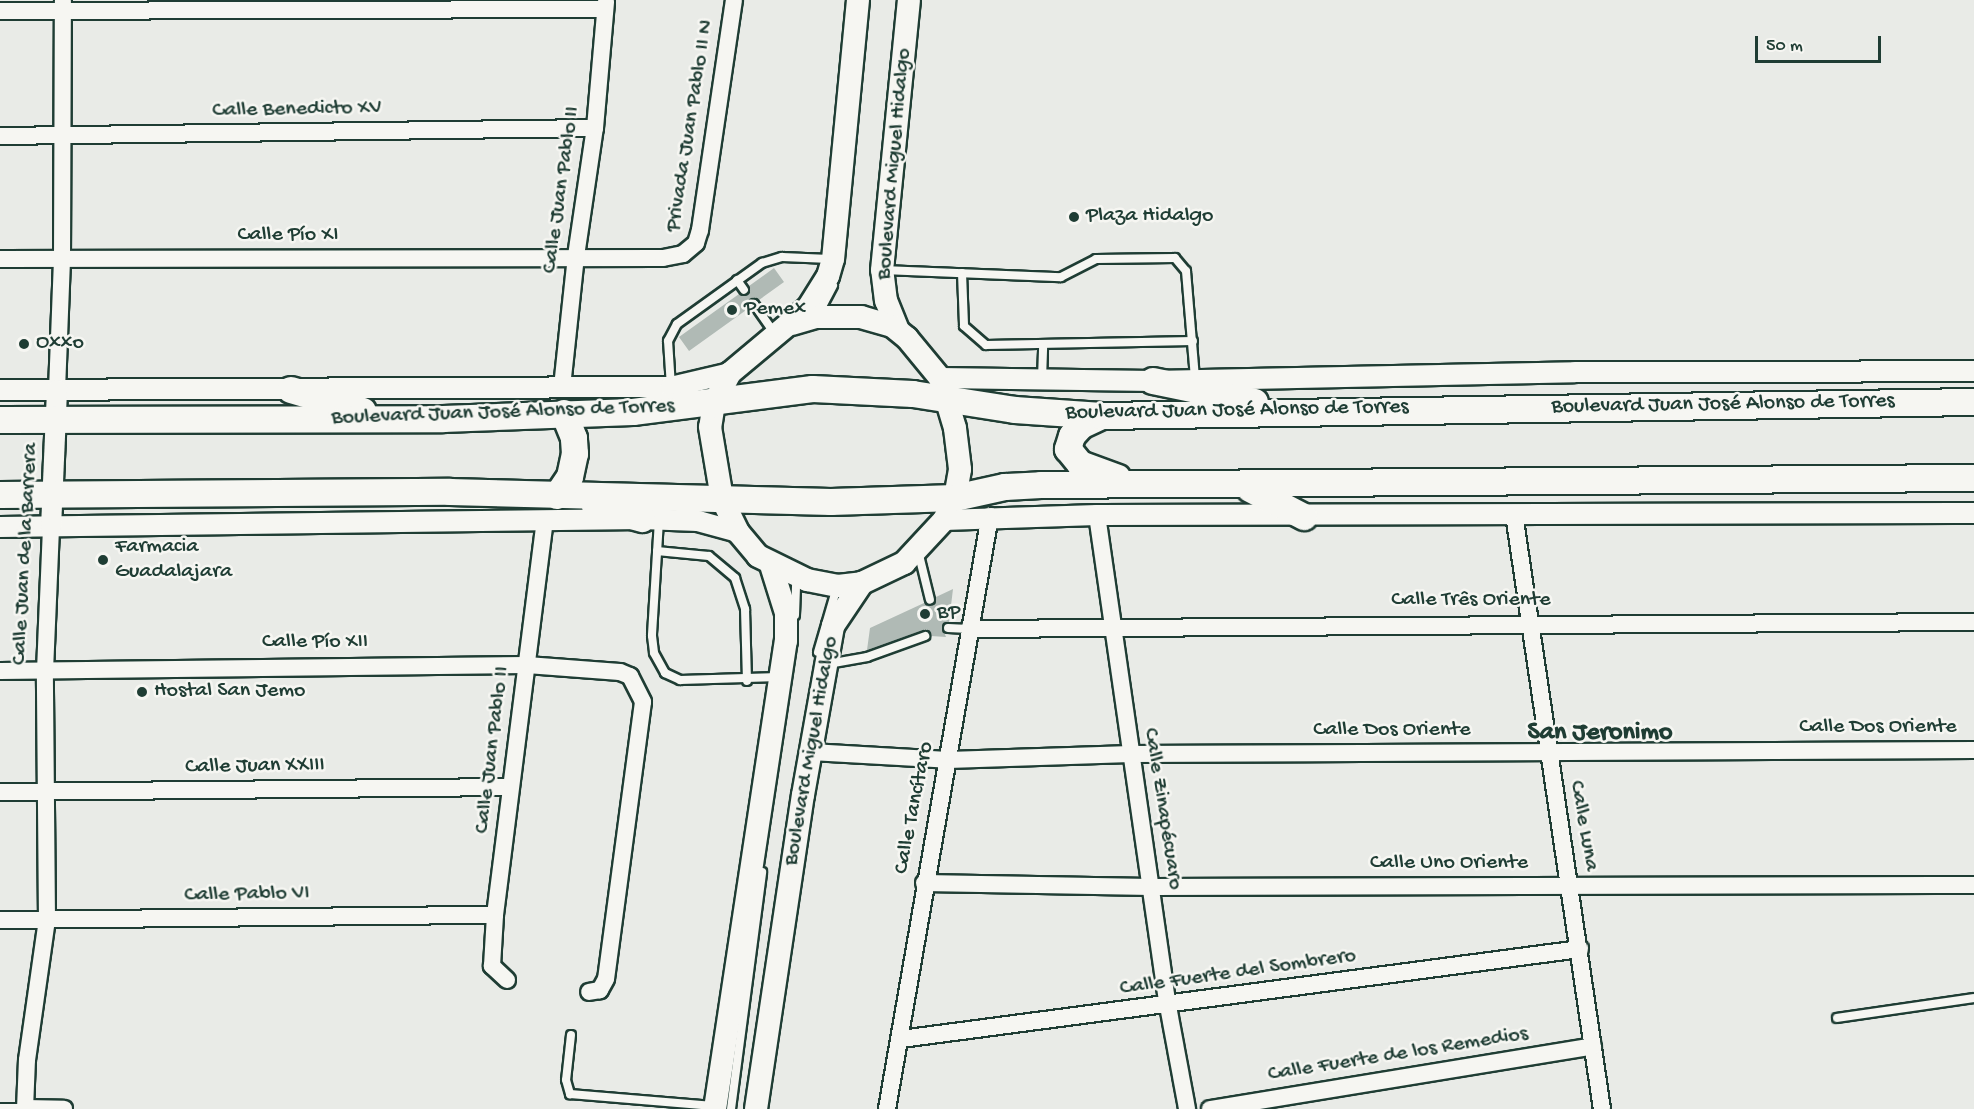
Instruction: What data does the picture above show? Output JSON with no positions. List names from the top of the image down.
{
  "streets": {
    "main road": ["Boulevard Miguel Hidalgo", "Boulevard Juan José Alonso de Torres"],
    "street": [
      "Calle Benedicto XV",
      "Privada Juan Pablo II N",
      "Calle Juan Pablo II",
      "Calle Pío XI",
      "Calle Juan de la Barrera",
      "Calle Três Oriente",
      "Calle Pío XII",
      "Calle Dos Oriente",
      "Calle Juan XXIII",
      "Calle Tancítaro",
      "Calle Zinapécuaro",
      "Calle Luna",
      "Calle Uno Oriente",
      "Calle Pablo VI",
      "Calle Fuerte del Sombrero",
      "Calle Fuerte de los Remedios"
    ]
  },
  "crossings": [
    ["Calle Benedicto XV", "Calle Juan Pablo II"],
    ["Calle Benedicto XV", "Calle Juan de la Barrera"],
    ["Privada Juan Pablo II N", "Calle Juan Pablo II"],
    ["Privada Juan Pablo II N", "Calle Pío XI"],
    ["Boulevard Miguel Hidalgo", "Boulevard Juan José Alonso de Torres"],
    ["Boulevard Miguel Hidalgo", "Calle Dos Oriente"],
    ["Calle Juan Pablo II", "Calle Pío XI"],
    ["Calle Juan Pablo II", "Boulevard Juan José Alonso de Torres"],
    ["Calle Juan Pablo II", "Calle Pío XII"],
    ["Calle Juan Pablo II", "Calle Juan XXIII"],
    ["Calle Juan Pablo II", "Calle Pablo VI"],
    ["Calle Pío XI", "Calle Juan de la Barrera"],
    ["Boulevard Juan José Alonso de Torres", "Calle Juan de la Barrera"],
    ["Calle Juan de la Barrera", "Calle Pío XII"],
    ["Calle Juan de la Barrera", "Calle Juan XXIII"],
    ["Calle Juan de la Barrera", "Calle Pablo VI"],
    ["Calle Três Oriente", "Calle Tancítaro"],
    ["Calle Três Oriente", "Calle Zinapécuaro"],
    ["Calle Três Oriente", "Calle Luna"],
    ["Calle Dos Oriente", "Calle Tancítaro"],
    ["Calle Dos Oriente", "Calle Zinapécuaro"],
    ["Calle Dos Oriente", "Calle Luna"],
    ["Calle Tancítaro", "Calle Uno Oriente"],
    ["Calle Tancítaro", "Calle Fuerte del Sombrero"],
    ["Calle Zinapécuaro", "Calle Uno Oriente"],
    ["Calle Zinapécuaro", "Calle Fuerte del Sombrero"],
    ["Calle Luna", "Calle Uno Oriente"],
    ["Calle Luna", "Calle Fuerte del Sombrero"],
    ["Calle Luna", "Calle Fuerte de los Remedios"]
  ],
  "districts": ["San Jeronimo"],
  "places": [
    "Plaza Hidalgo",
    "Pemex",
    "Oxxo",
    "Farmacia Guadalajara",
    "BP",
    "Hostal San Jemo"
  ],
  "scale_bar": "50 m"
}
